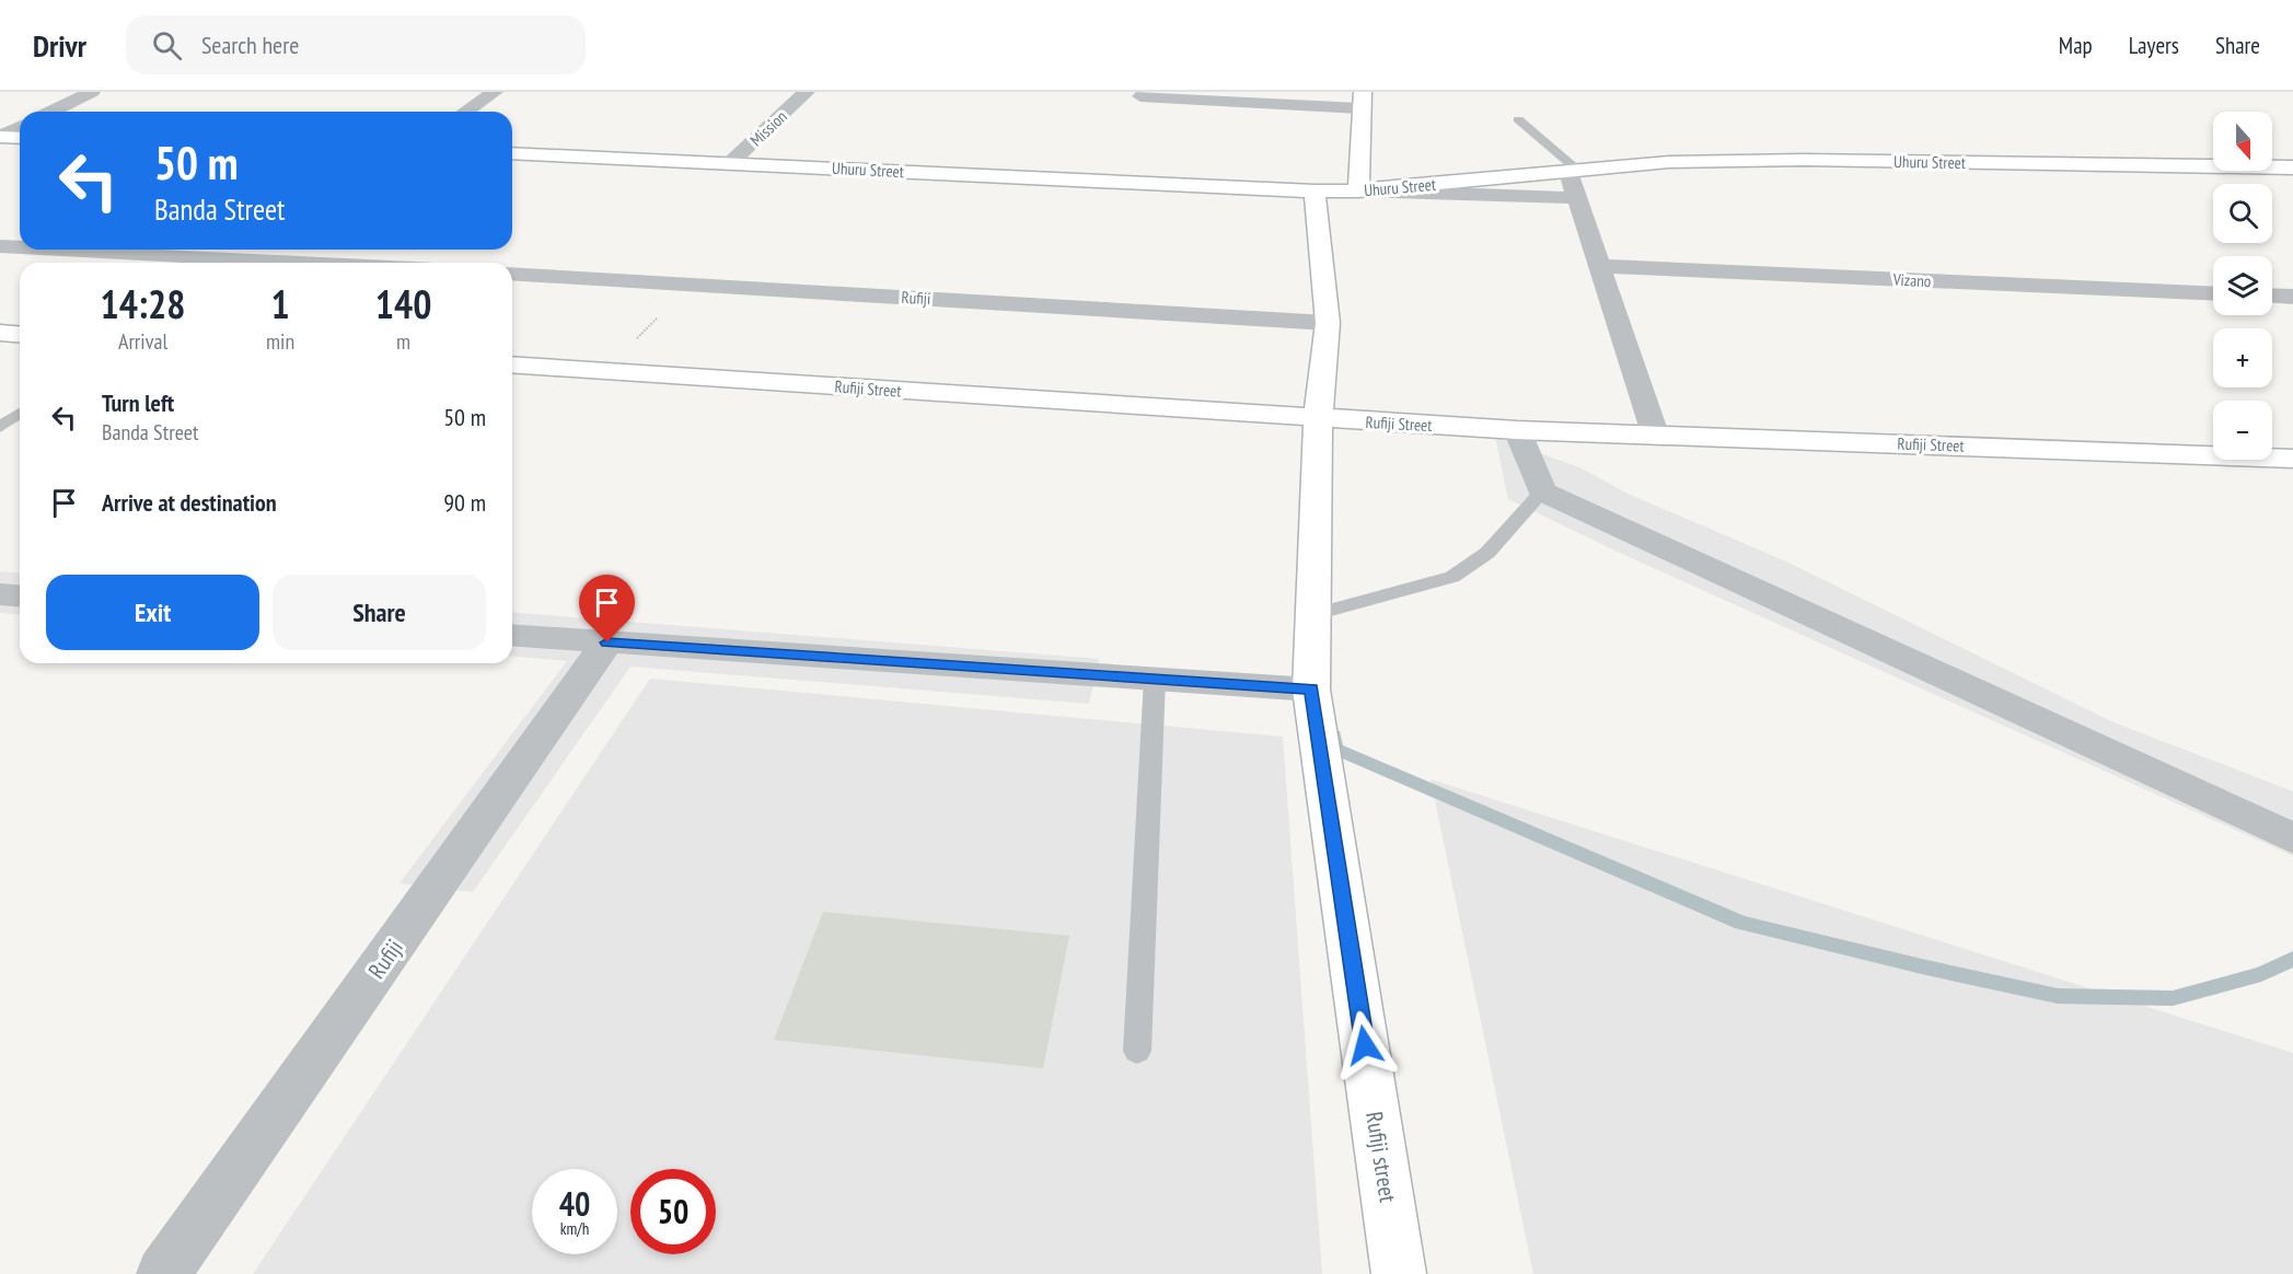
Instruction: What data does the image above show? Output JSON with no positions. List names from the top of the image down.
{
  "streets": {
    "street": [
      "Mission",
      "Uhuru Street",
      "Vizano",
      "Rufiji",
      "Rufiji Street",
      "Rufiji street"
    ]
  },
  "crossings": [
    ["Mission", "Uhuru Street"],
    ["Uhuru Street", "Rufiji street"],
    ["Rufiji", "Rufiji street"],
    ["Rufiji Street", "Rufiji street"]
  ],
  "north": "bottom",
  "page": {
    "header": "Drivr",
    "search": "Search here",
    "nav": ["Map", "Layers", "Share"],
    "map_buttons": ["+", "−"],
    "turn": ["50 m", "Banda Street"],
    "eta": [
      "14:28",
      "Arrival",
      "1",
      "min",
      "140",
      "m"
    ],
    "list": [
      {
        "name": "Turn left",
        "note": "Banda Street",
        "value": "50 m"
      },
      {
        "name": "Arrive at destination",
        "value": "90 m"
      }
    ],
    "buttons": ["Exit", "Share"],
    "speed": "40 km/h",
    "limit": "50"
  }
}
